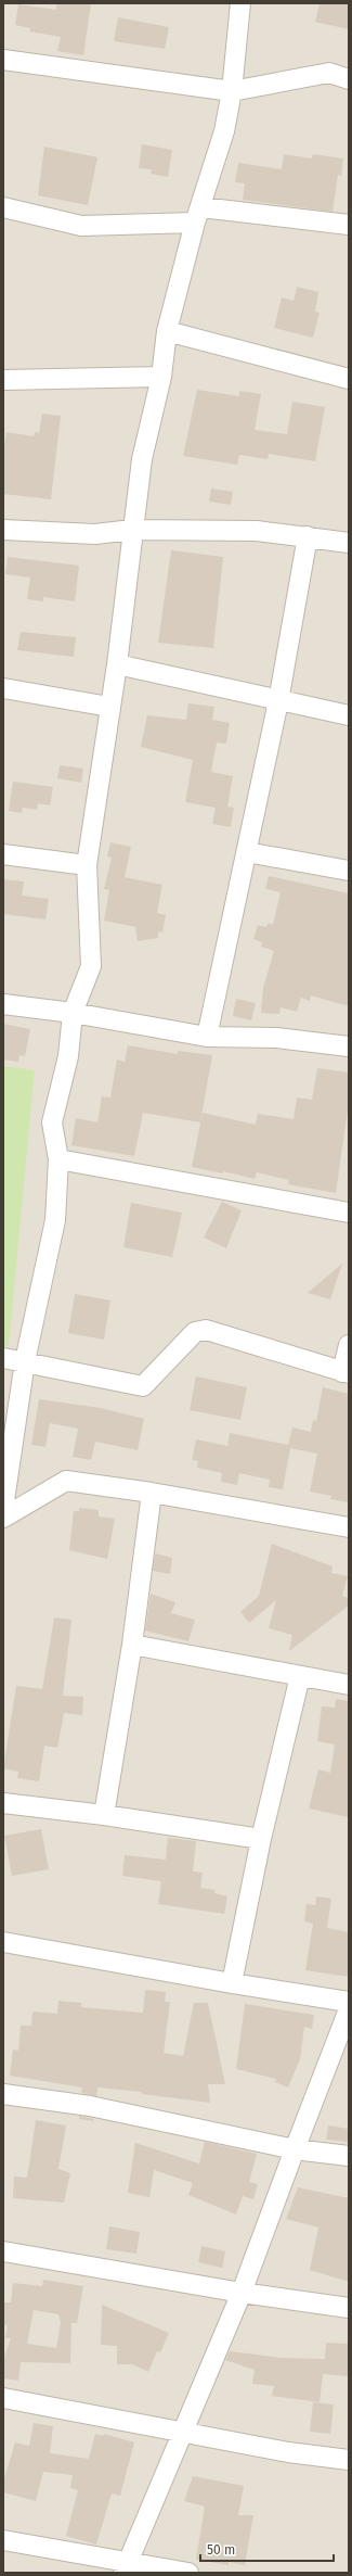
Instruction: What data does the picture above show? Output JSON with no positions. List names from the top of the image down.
{
  "scale_bar": "50 m"
}
